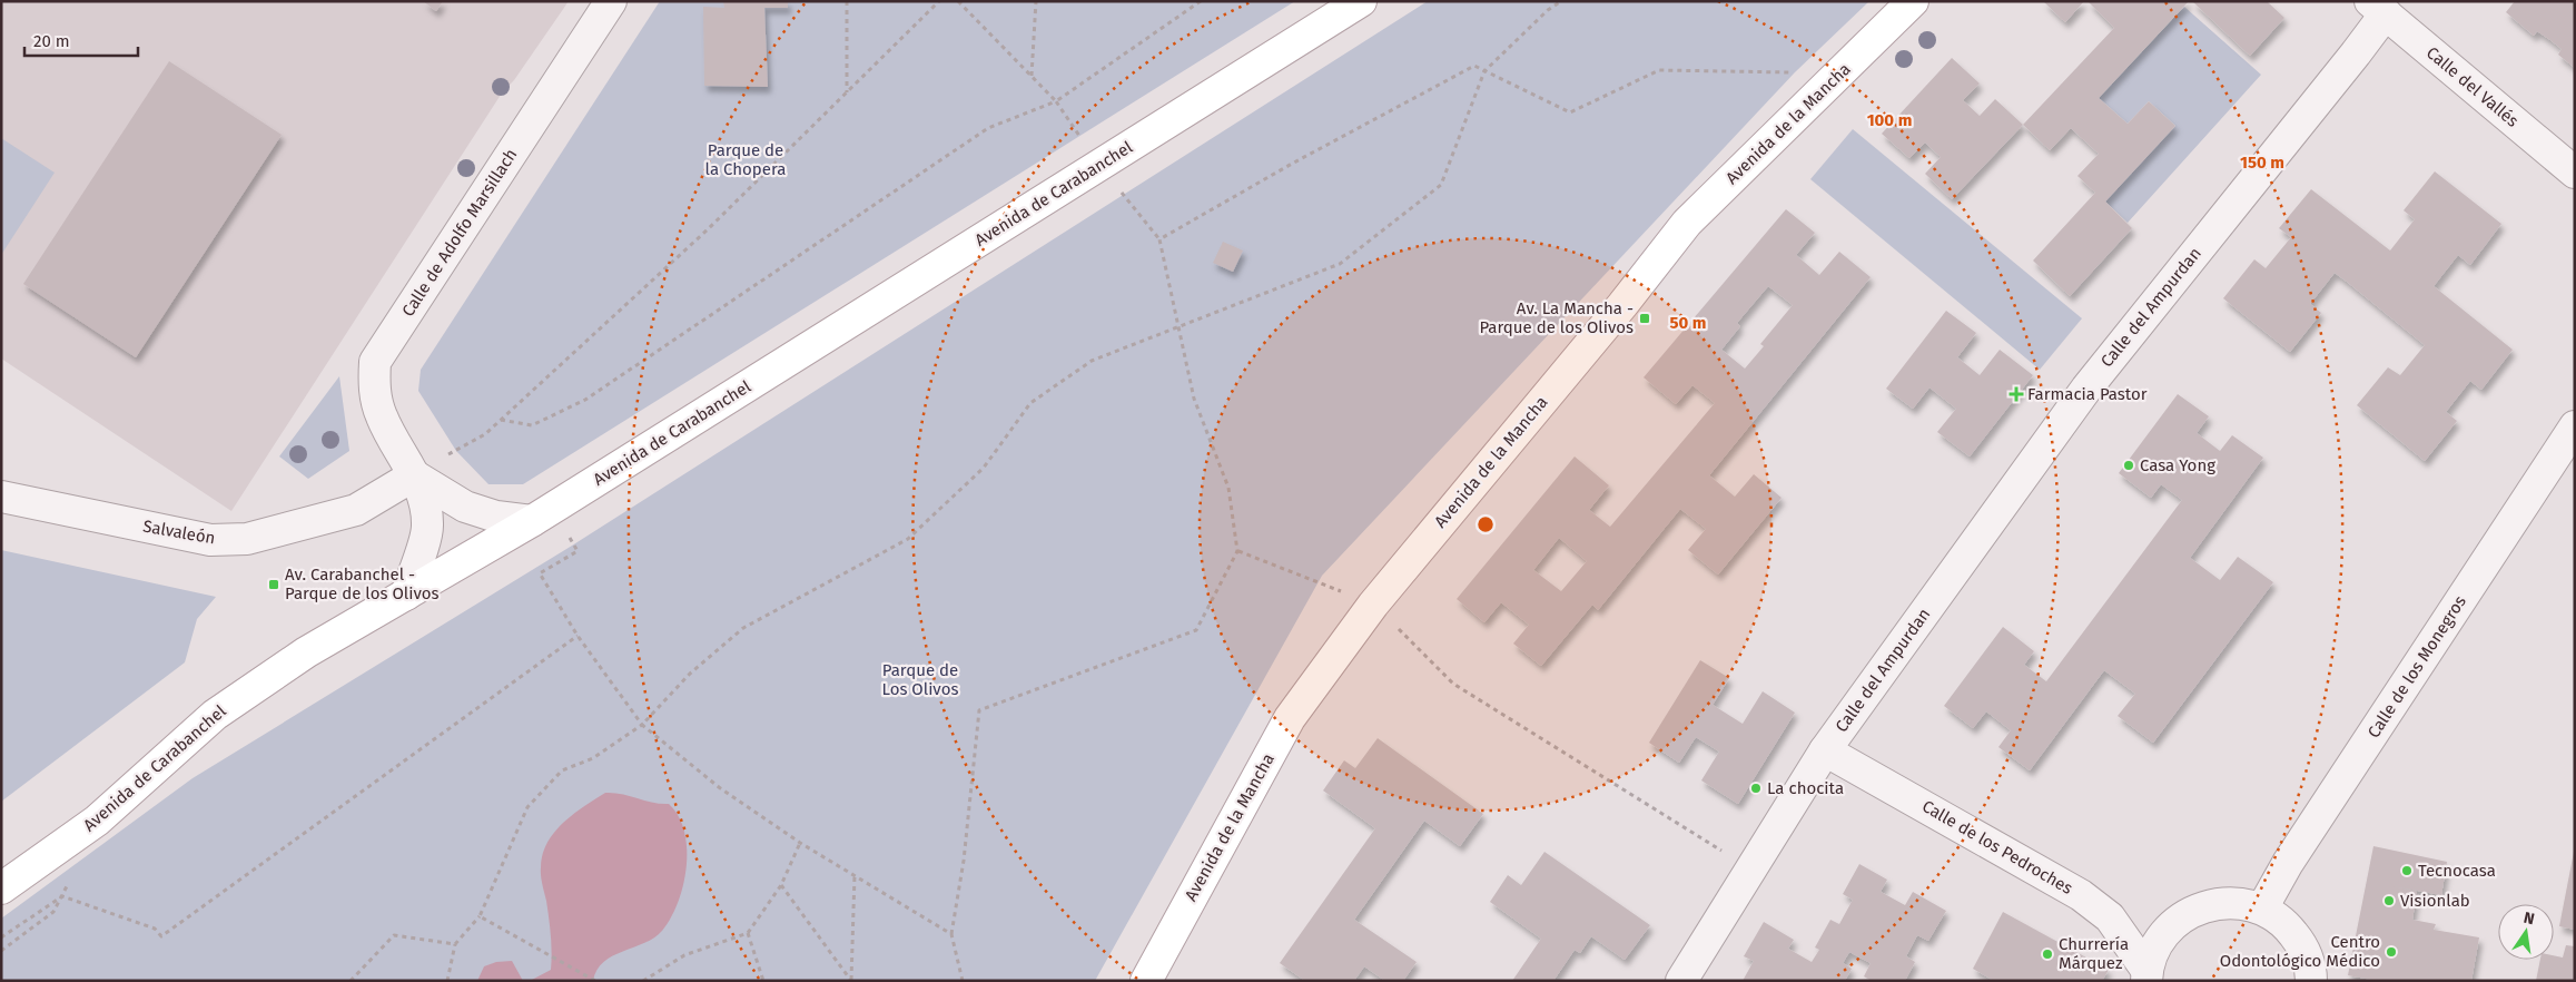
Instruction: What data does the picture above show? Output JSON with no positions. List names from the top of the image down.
{
  "streets": {
    "main road": ["Avenida de la Mancha", "Avenida de Carabanchel"],
    "street": [
      "Calle del Vallés",
      "Calle de Adolfo Marsillach",
      "Calle del Ampurdan",
      "Salvaleón",
      "Calle de los Monegros",
      "Calle de los Pedroches"
    ]
  },
  "crossings": [
    ["Calle del Vallés", "Calle del Ampurdan"],
    ["Avenida de Carabanchel", "Calle de Adolfo Marsillach"],
    ["Calle de Adolfo Marsillach", "Salvaleón"],
    ["Calle del Ampurdan", "Calle de los Pedroches"]
  ],
  "parks": ["Parque de la Chopera", "Parque de Los Olivos"],
  "places": {
    "transit": ["Av. La Mancha - Parque de los Olivos", "Av. Carabanchel - Parque de los Olivos"],
    "health": ["Farmacia Pastor"],
    "other": [
      "Casa Yong",
      "La chocita",
      "Tecnocasa",
      "Visionlab",
      "Centro Odontológico Médico",
      "Churrería Márquez"
    ]
  },
  "scale_bar": "20 m",
  "north": "top",
  "rings": ["100 m", "150 m", "50 m"]
}
